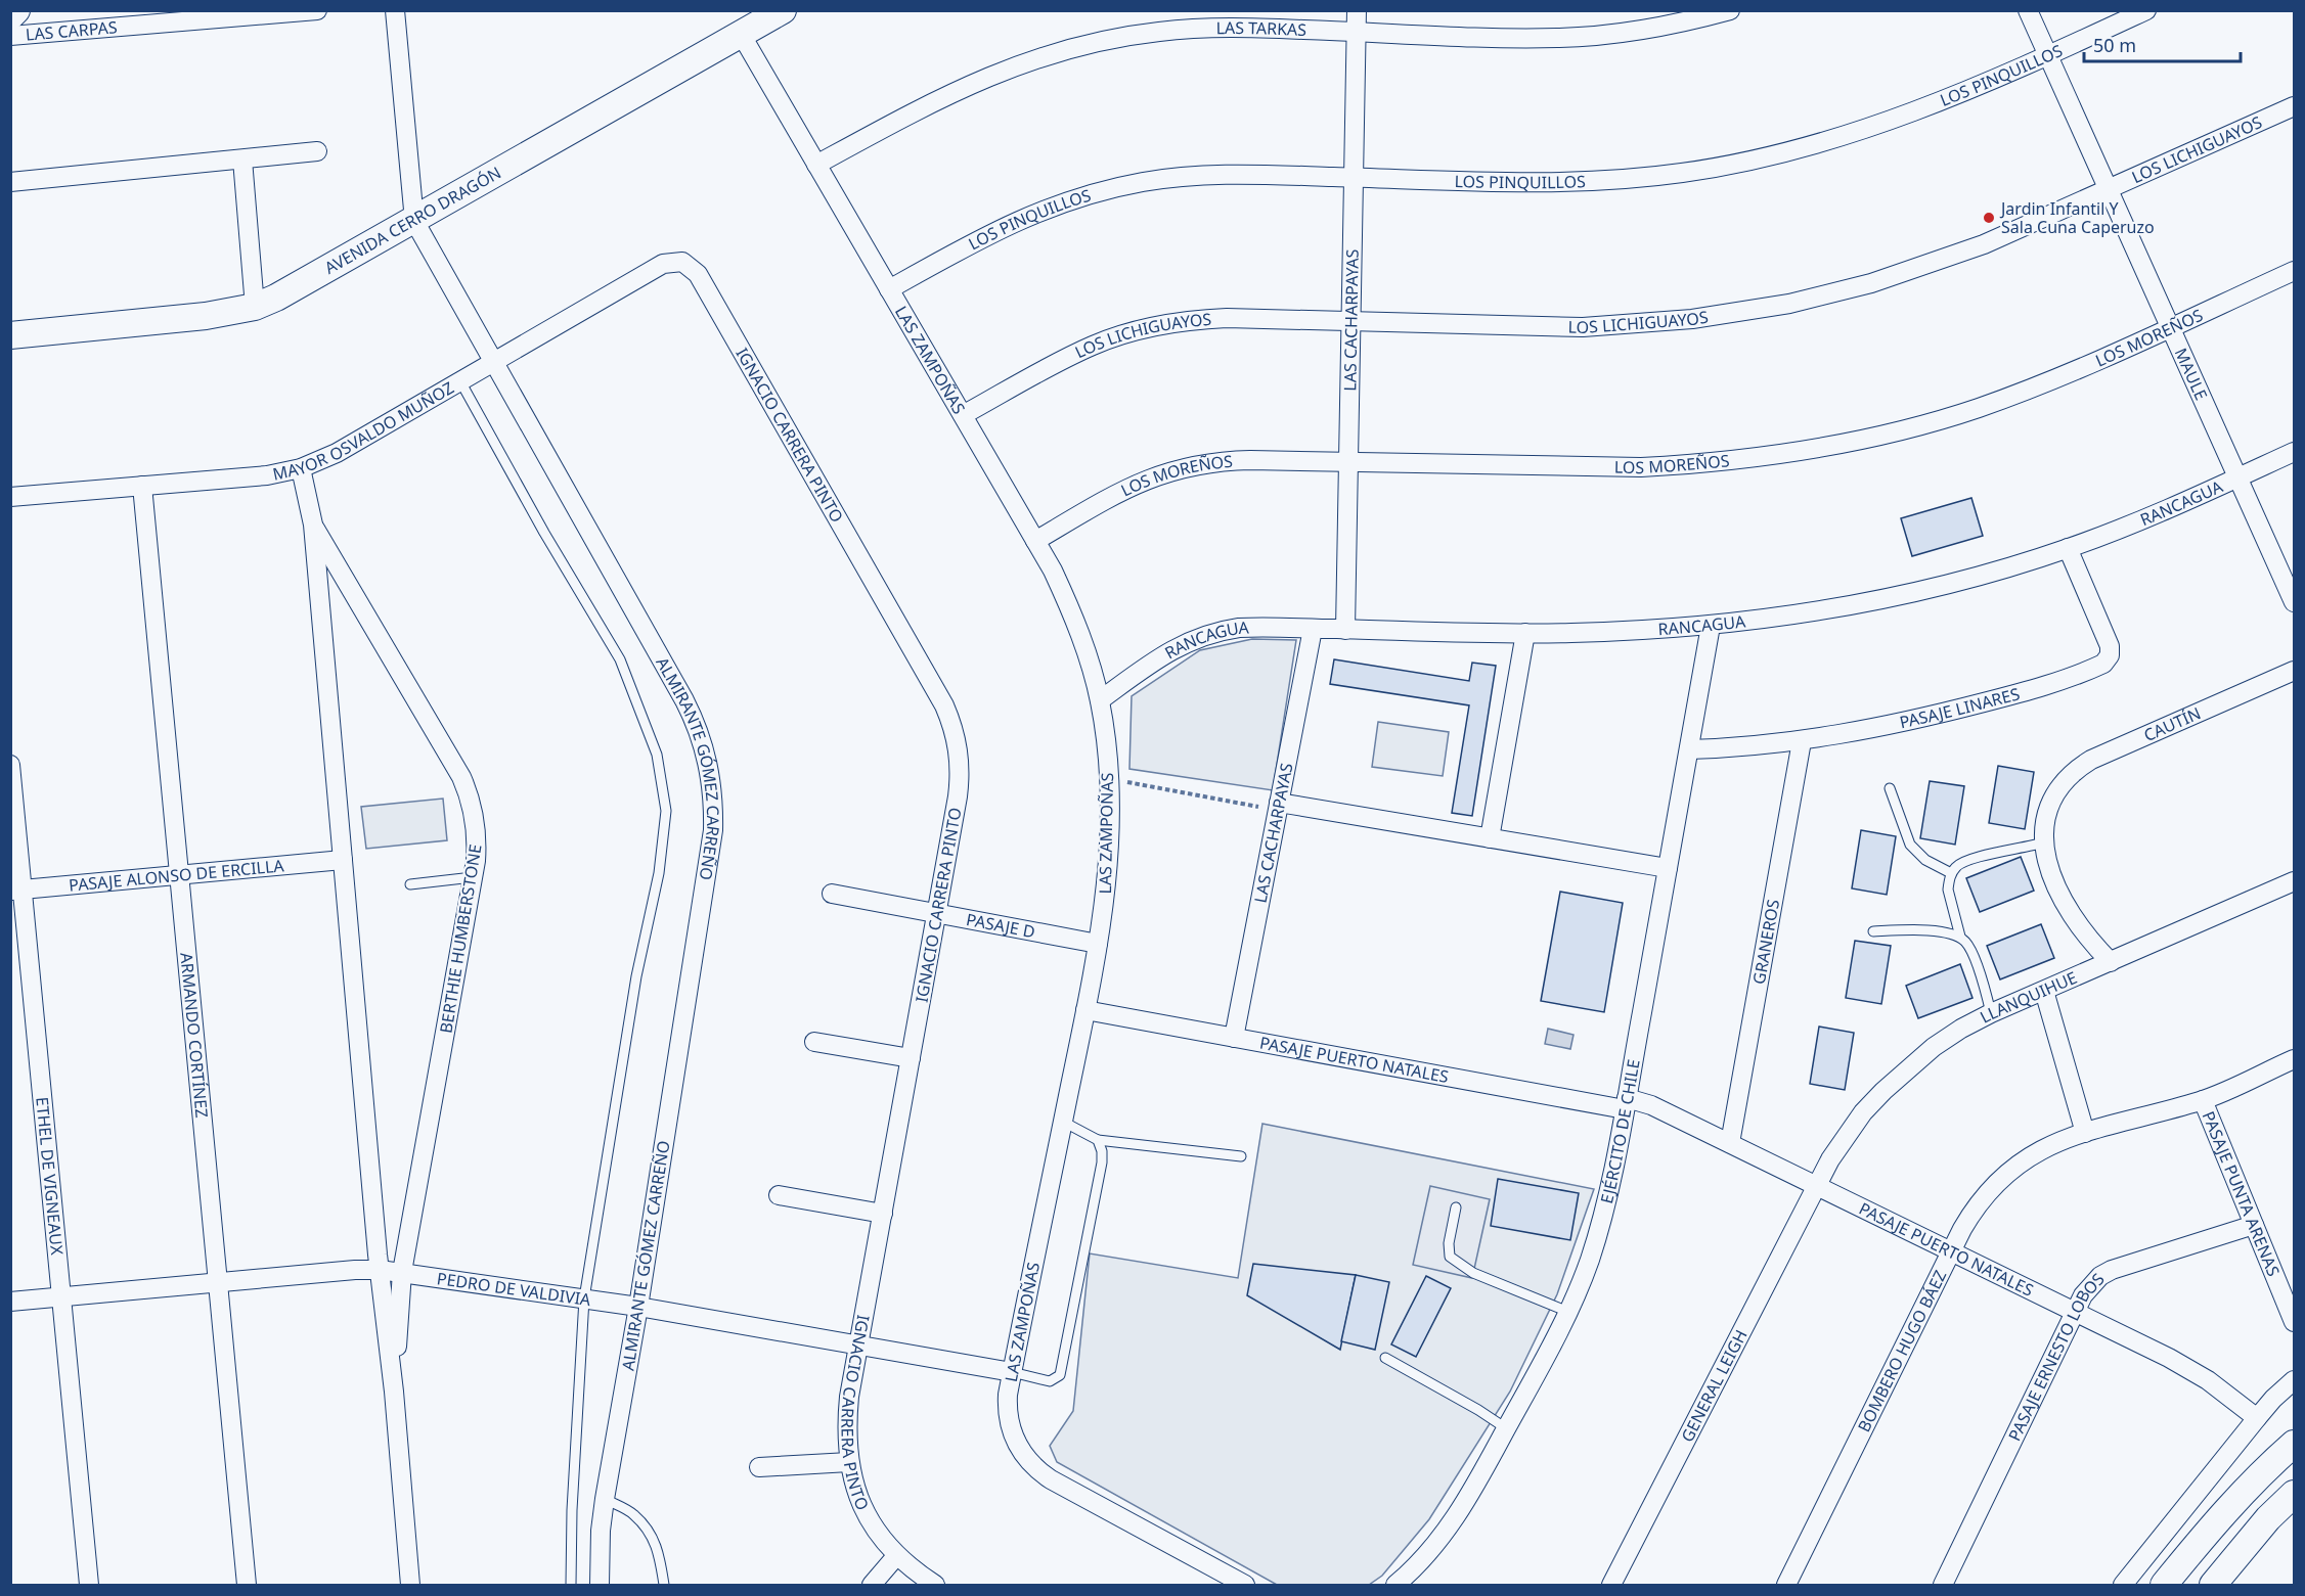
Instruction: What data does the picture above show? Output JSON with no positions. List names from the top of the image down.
{
  "streets": {
    "street": [
      "LAS TARKAS",
      "LAS CARPAS",
      "LOS PINQUILLOS",
      "LOS LICHIGUAYOS",
      "AVENIDA CERRO DRAGÓN",
      "LAS CACHARPAYAS",
      "LOS MOREÑOS",
      "LAS ZAMPOÑAS",
      "MAULE",
      "MAYOR OSVALDO MUÑOZ",
      "IGNACIO CARRERA PINTO",
      "RANCAGUA",
      "PASAJE LINARES",
      "CAUTÍN",
      "ALMIRANTE GÓMEZ CARREÑO",
      "PASAJE ALONSO DE ERCILLA",
      "PASAJE D",
      "BERTHIE HUMBERSTONE",
      "GRANEROS",
      "LLANQUIHUE",
      "ARMANDO CORTÍNEZ",
      "PASAJE PUERTO NATALES",
      "EJÉRCITO DE CHILE",
      "ETHEL DE VIGNEAUX",
      "PASAJE PUNTA ARENAS",
      "PEDRO DE VALDIVIA",
      "BOMBERO HUGO BÁEZ",
      "PASAJE ERNESTO LOBOS",
      "GENERAL LEIGH"
    ]
  },
  "crossings": [
    ["LAS TARKAS", "LAS CACHARPAYAS"],
    ["LAS TARKAS", "LAS ZAMPOÑAS"],
    ["LOS PINQUILLOS", "LAS CACHARPAYAS"],
    ["LOS PINQUILLOS", "LAS ZAMPOÑAS"],
    ["LOS PINQUILLOS", "MAULE"],
    ["LOS LICHIGUAYOS", "LAS CACHARPAYAS"],
    ["LOS LICHIGUAYOS", "LAS ZAMPOÑAS"],
    ["LOS LICHIGUAYOS", "MAULE"],
    ["AVENIDA CERRO DRAGÓN", "LAS ZAMPOÑAS"],
    ["AVENIDA CERRO DRAGÓN", "ALMIRANTE GÓMEZ CARREÑO"],
    ["LAS CACHARPAYAS", "LOS MOREÑOS"],
    ["LAS CACHARPAYAS", "RANCAGUA"],
    ["LAS CACHARPAYAS", "PASAJE PUERTO NATALES"],
    ["LOS MOREÑOS", "LAS ZAMPOÑAS"],
    ["LOS MOREÑOS", "MAULE"],
    ["LAS ZAMPOÑAS", "RANCAGUA"],
    ["LAS ZAMPOÑAS", "PASAJE D"],
    ["LAS ZAMPOÑAS", "PASAJE PUERTO NATALES"],
    ["LAS ZAMPOÑAS", "PEDRO DE VALDIVIA"],
    ["MAULE", "RANCAGUA"],
    ["MAYOR OSVALDO MUÑOZ", "IGNACIO CARRERA PINTO"],
    ["MAYOR OSVALDO MUÑOZ", "ALMIRANTE GÓMEZ CARREÑO"],
    ["MAYOR OSVALDO MUÑOZ", "BERTHIE HUMBERSTONE"],
    ["MAYOR OSVALDO MUÑOZ", "ARMANDO CORTÍNEZ"],
    ["IGNACIO CARRERA PINTO", "PASAJE D"],
    ["IGNACIO CARRERA PINTO", "PEDRO DE VALDIVIA"],
    ["RANCAGUA", "PASAJE LINARES"],
    ["RANCAGUA", "EJÉRCITO DE CHILE"],
    ["PASAJE LINARES", "GRANEROS"],
    ["PASAJE LINARES", "EJÉRCITO DE CHILE"],
    ["ALMIRANTE GÓMEZ CARREÑO", "PEDRO DE VALDIVIA"],
    ["PASAJE ALONSO DE ERCILLA", "BERTHIE HUMBERSTONE"],
    ["PASAJE ALONSO DE ERCILLA", "ARMANDO CORTÍNEZ"],
    ["PASAJE ALONSO DE ERCILLA", "ETHEL DE VIGNEAUX"],
    ["BERTHIE HUMBERSTONE", "PEDRO DE VALDIVIA"],
    ["GRANEROS", "PASAJE PUERTO NATALES"],
    ["LLANQUIHUE", "PASAJE PUERTO NATALES"],
    ["LLANQUIHUE", "GENERAL LEIGH"],
    ["ARMANDO CORTÍNEZ", "PEDRO DE VALDIVIA"],
    ["PASAJE PUERTO NATALES", "EJÉRCITO DE CHILE"],
    ["PASAJE PUERTO NATALES", "BOMBERO HUGO BÁEZ"],
    ["PASAJE PUERTO NATALES", "PASAJE ERNESTO LOBOS"],
    ["PASAJE PUERTO NATALES", "GENERAL LEIGH"],
    ["ETHEL DE VIGNEAUX", "PEDRO DE VALDIVIA"],
    ["PASAJE PUNTA ARENAS", "BOMBERO HUGO BÁEZ"],
    ["PASAJE PUNTA ARENAS", "PASAJE ERNESTO LOBOS"]
  ],
  "places": ["Jardin Infantil Y Sala Cuna Caperuzo"],
  "scale_bar": "50 m"
}
